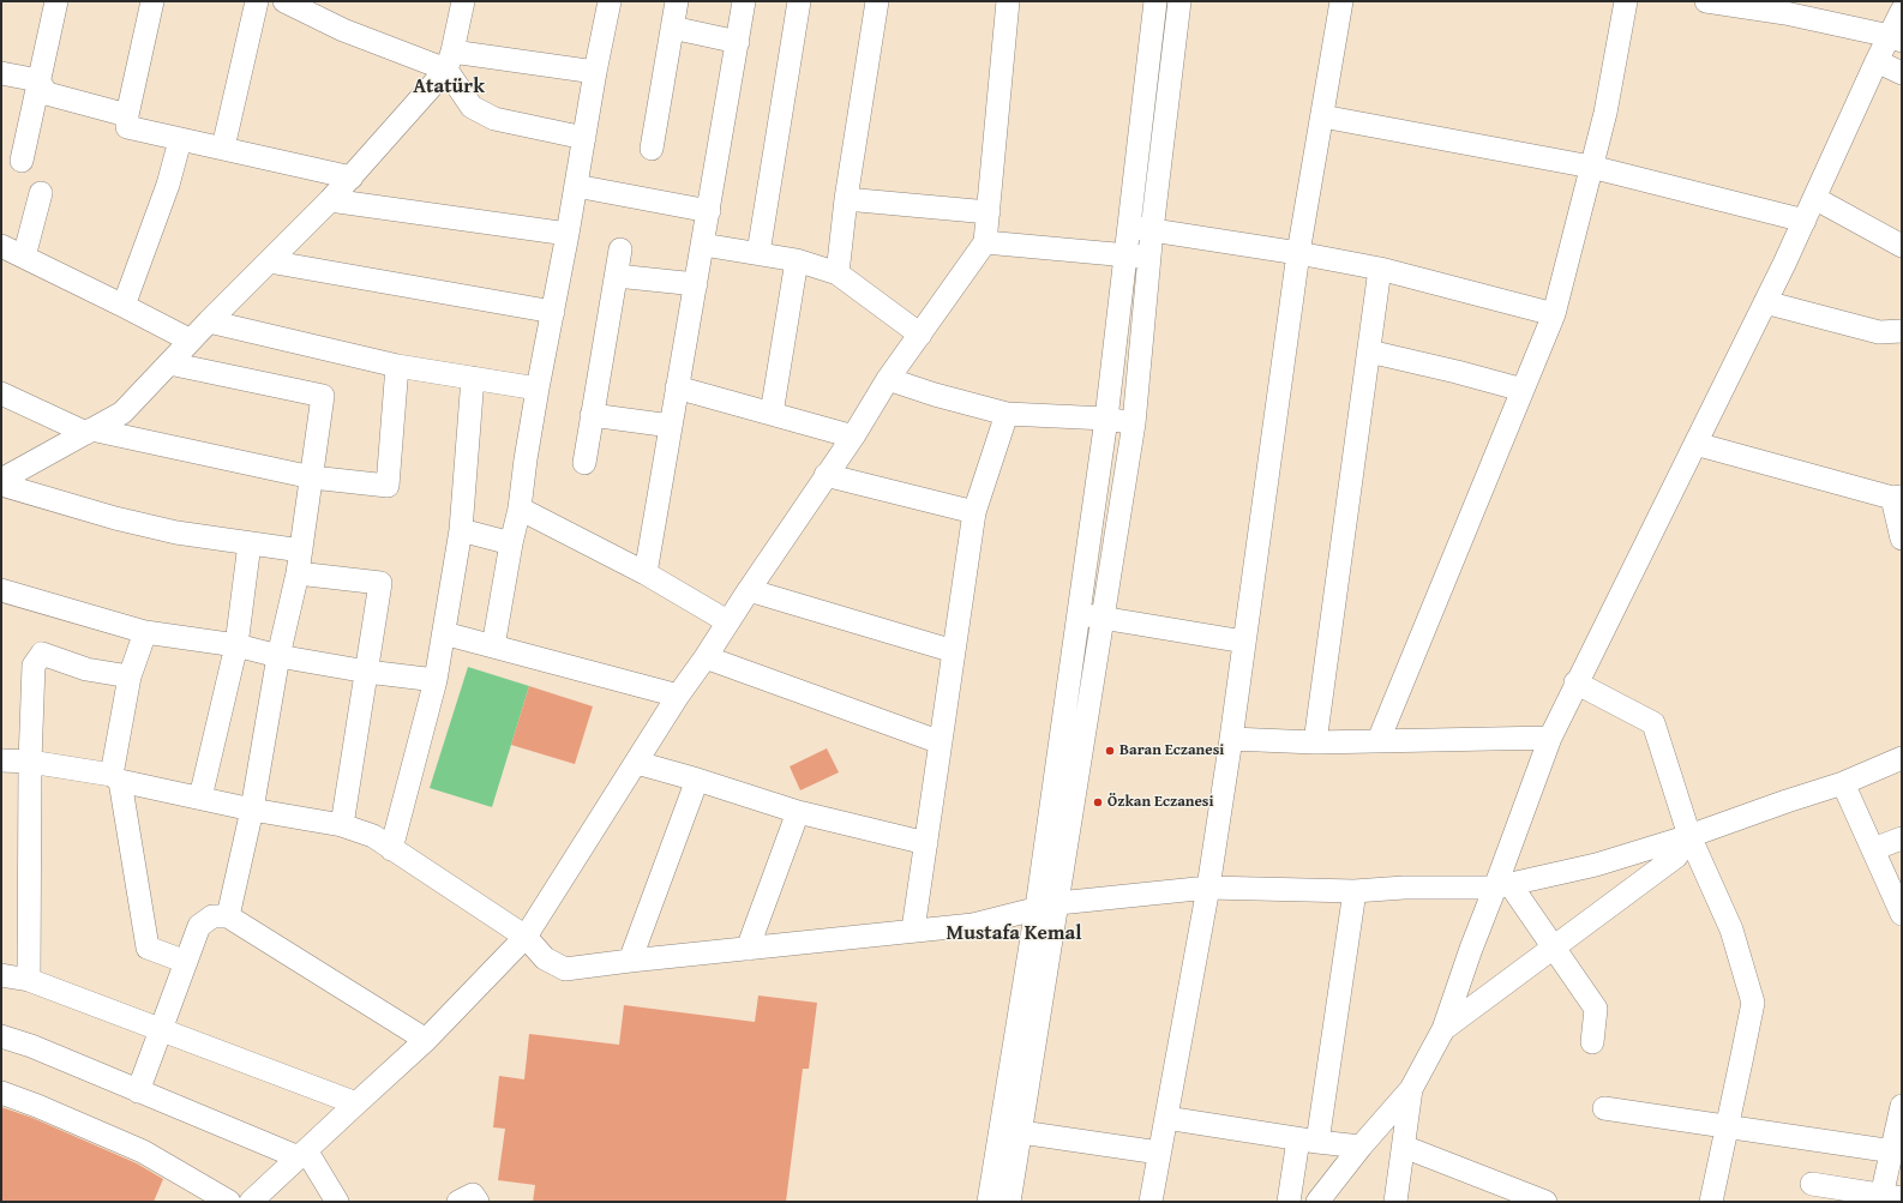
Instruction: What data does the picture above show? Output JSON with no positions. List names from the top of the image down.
{
  "districts": ["Atatürk", "Mustafa Kemal"],
  "places": ["Baran Eczanesi", "Özkan Eczanesi"]
}
